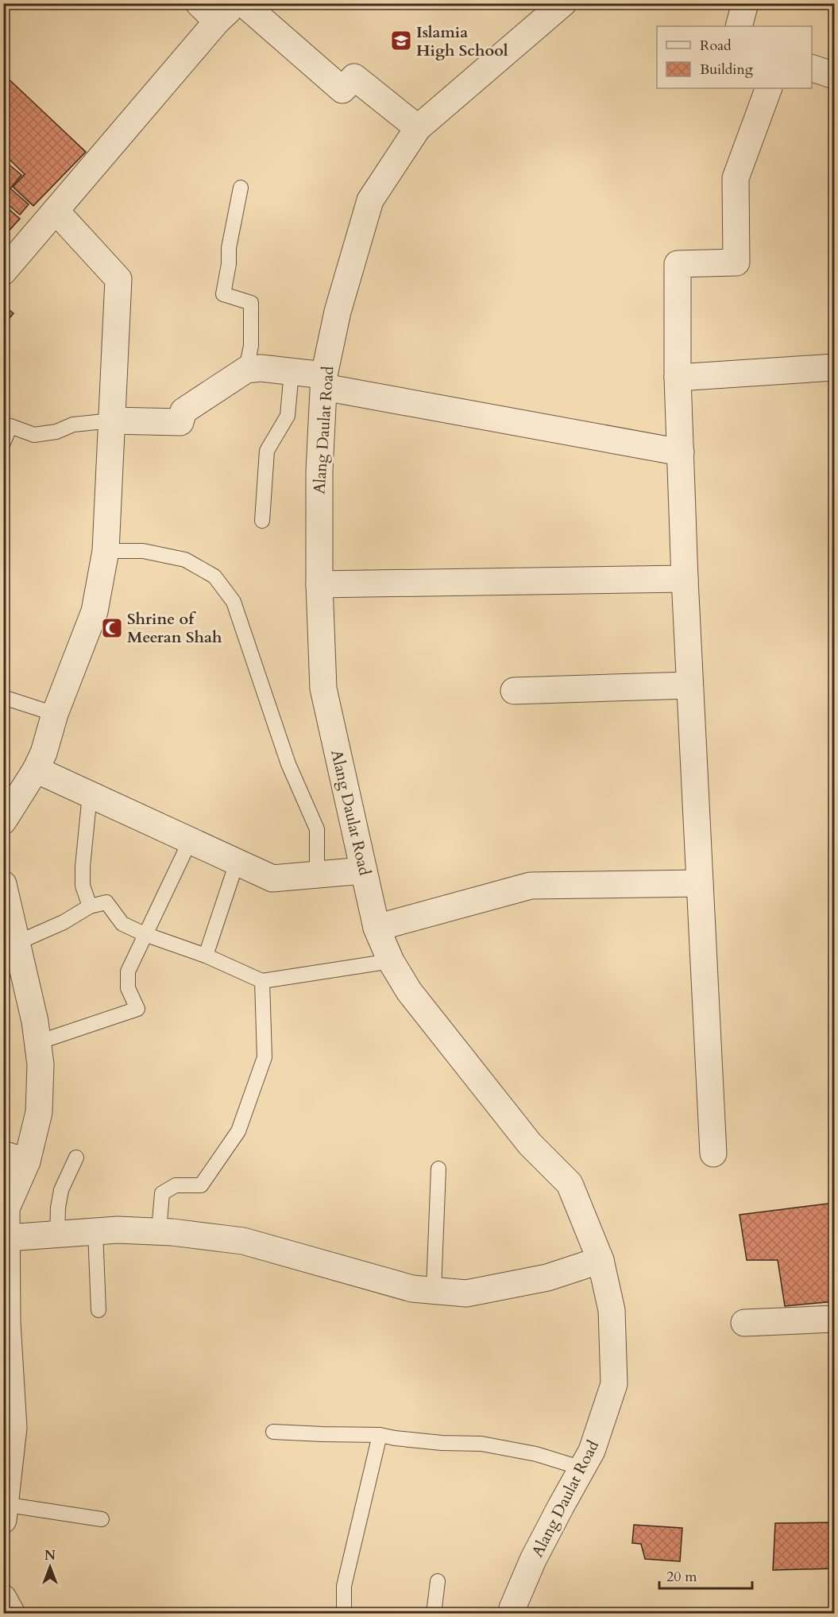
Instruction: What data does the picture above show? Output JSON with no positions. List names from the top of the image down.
{
  "streets": {
    "street": ["Alang Daulat Road"]
  },
  "places": {
    "school or university": ["Islamia High School"],
    "mosque": ["Shrine of Meeran Shah"]
  },
  "legend": ["Road", "Building"],
  "scale_bar": "20 m",
  "north": "top"
}
